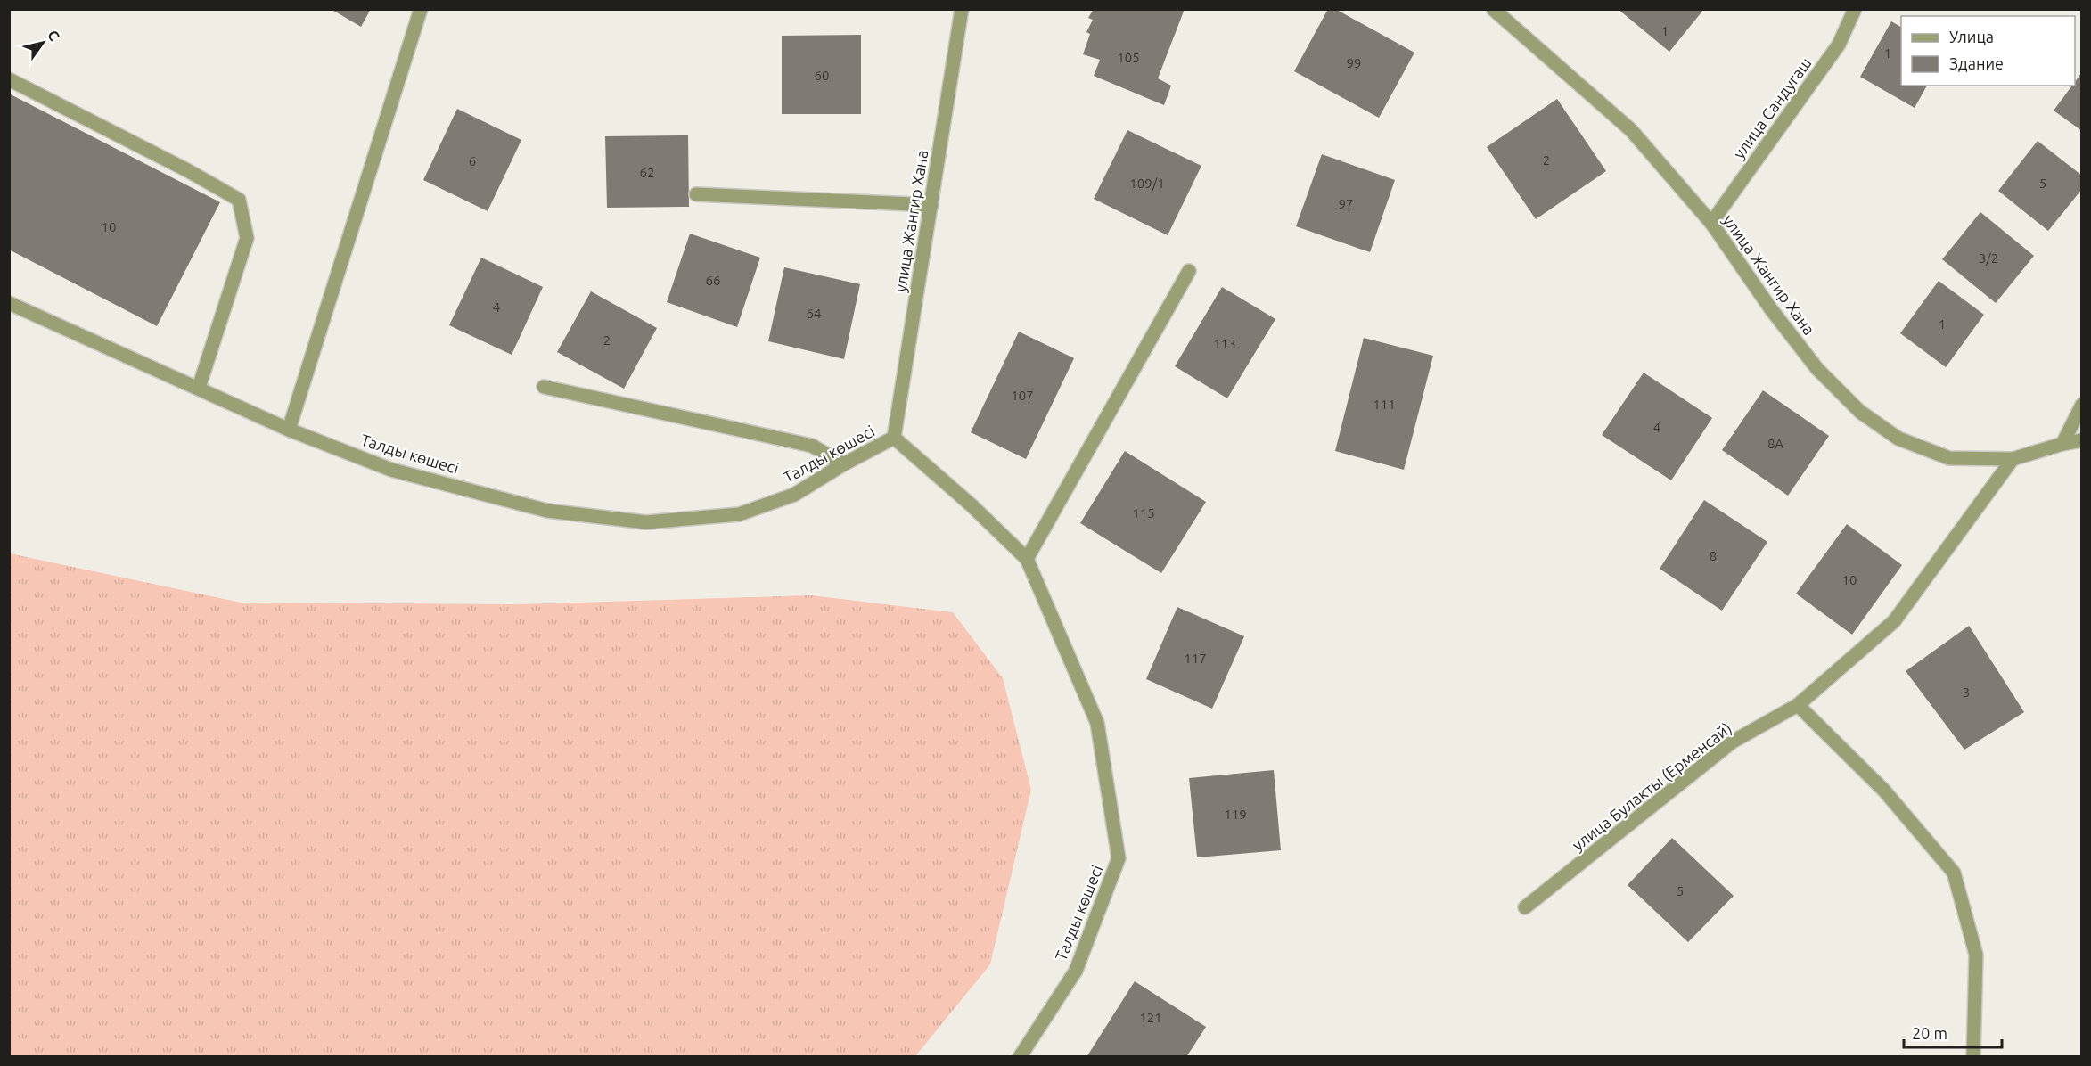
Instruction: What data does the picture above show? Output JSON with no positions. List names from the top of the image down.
{
  "streets": {
    "street": [
      "улица Сандугаш",
      "улица Жангир Хана",
      "Талды көшесі",
      "улица Булакты (Ерменсай)"
    ]
  },
  "crossings": [
    ["улица Сандугаш", "улица Жангир Хана"],
    ["улица Жангир Хана", "Талды көшесі"],
    ["улица Жангир Хана", "улица Булакты (Ерменсай)"]
  ],
  "house_numbers": [
    "1",
    "1",
    "105",
    "99",
    "60",
    "2",
    "6",
    "62",
    "109/1",
    "5",
    "97",
    "10",
    "3/2",
    "66",
    "4",
    "64",
    "1",
    "2",
    "113",
    "107",
    "111",
    "4",
    "8А",
    "115",
    "8",
    "10",
    "117",
    "3",
    "119",
    "5",
    "121"
  ],
  "legend": ["Улица", "Здание"],
  "scale_bar": "20 m",
  "north": "top right"
}
